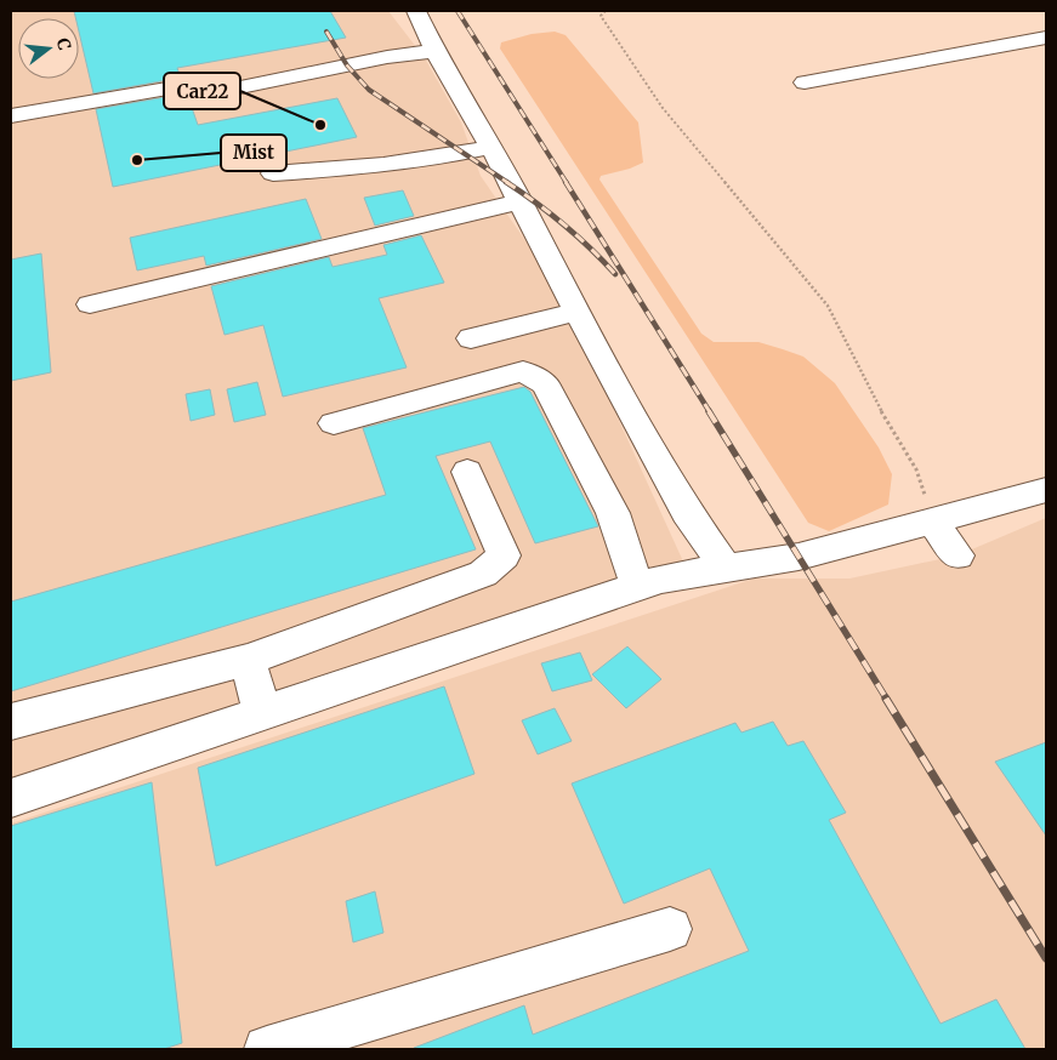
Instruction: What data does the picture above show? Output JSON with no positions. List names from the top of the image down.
{
  "places": ["Car22", "Mist"],
  "north": "right"
}
